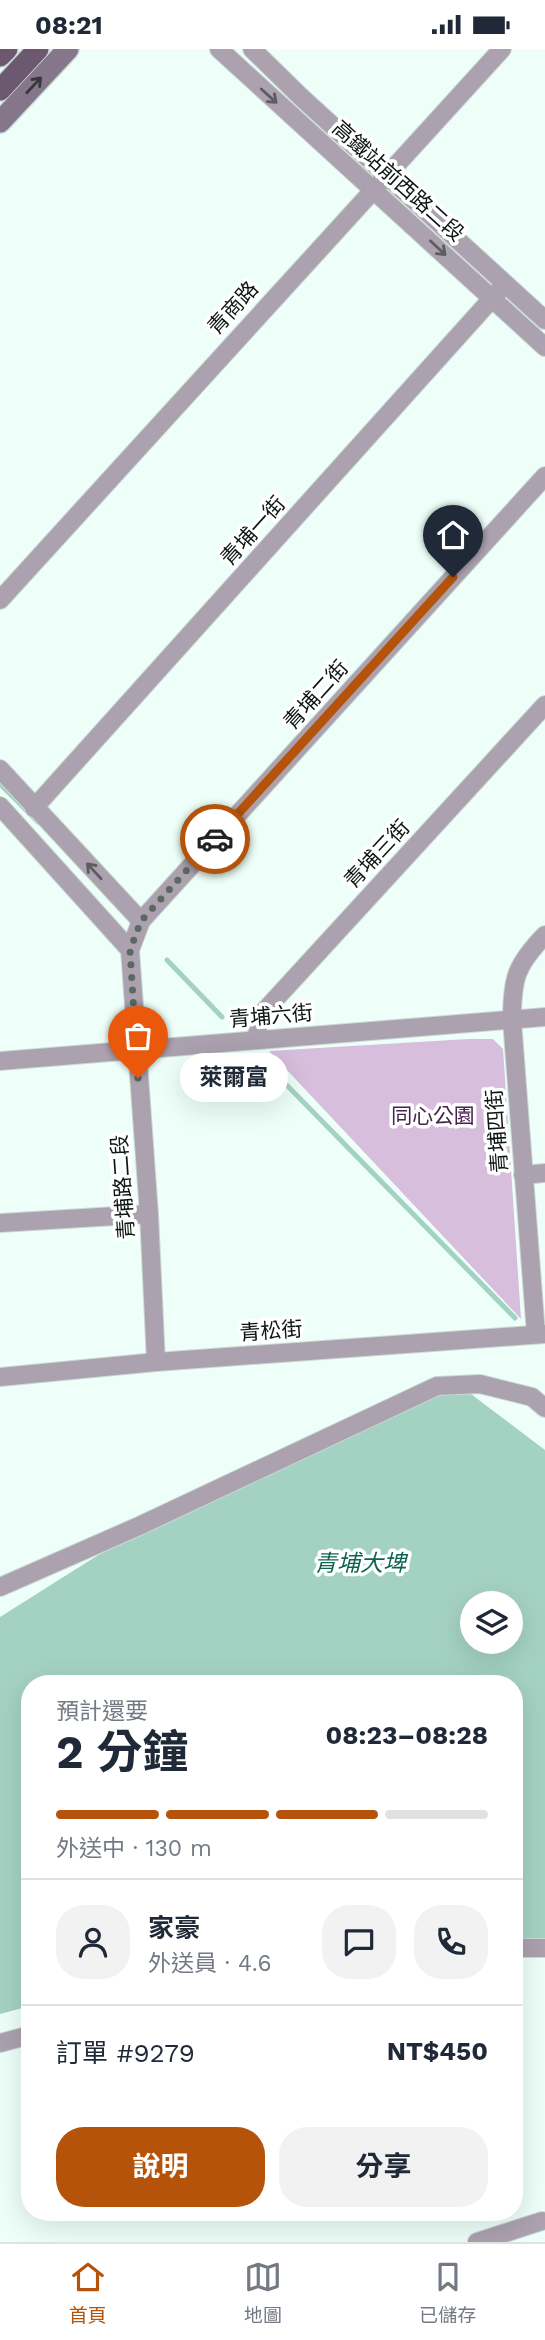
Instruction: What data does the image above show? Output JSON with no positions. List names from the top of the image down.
{
  "streets": {
    "street": [
      "高鐵站前西路二段",
      "青商路",
      "青埔一街",
      "青埔二街",
      "青埔三街",
      "青埔六街",
      "青埔四街",
      "青埔路二段",
      "青松街"
    ]
  },
  "crossings": [
    ["高鐵站前西路二段", "青商路"],
    ["高鐵站前西路二段", "青埔一街"],
    ["青埔二街", "青埔路二段"],
    ["青埔三街", "青埔六街"],
    ["青埔六街", "青埔四街"],
    ["青埔六街", "青埔路二段"],
    ["青埔四街", "青松街"],
    ["青埔路二段", "青松街"]
  ],
  "water": ["青埔大埤"],
  "parks": ["同心公園"],
  "places": ["萊爾富"],
  "page": {
    "status": "08:21",
    "bubble": "萊爾富",
    "heading": ["2 分鐘", "預計還要", "08:23–08:28"],
    "panel": [
      "家豪",
      "外送員 · 4.6",
      "訂單 #9279",
      "NT$450"
    ],
    "bar": "外送中 · 130 m",
    "buttons": ["說明", "分享"],
    "tabs": ["首頁", "地圖", "已儲存"]
  }
}
